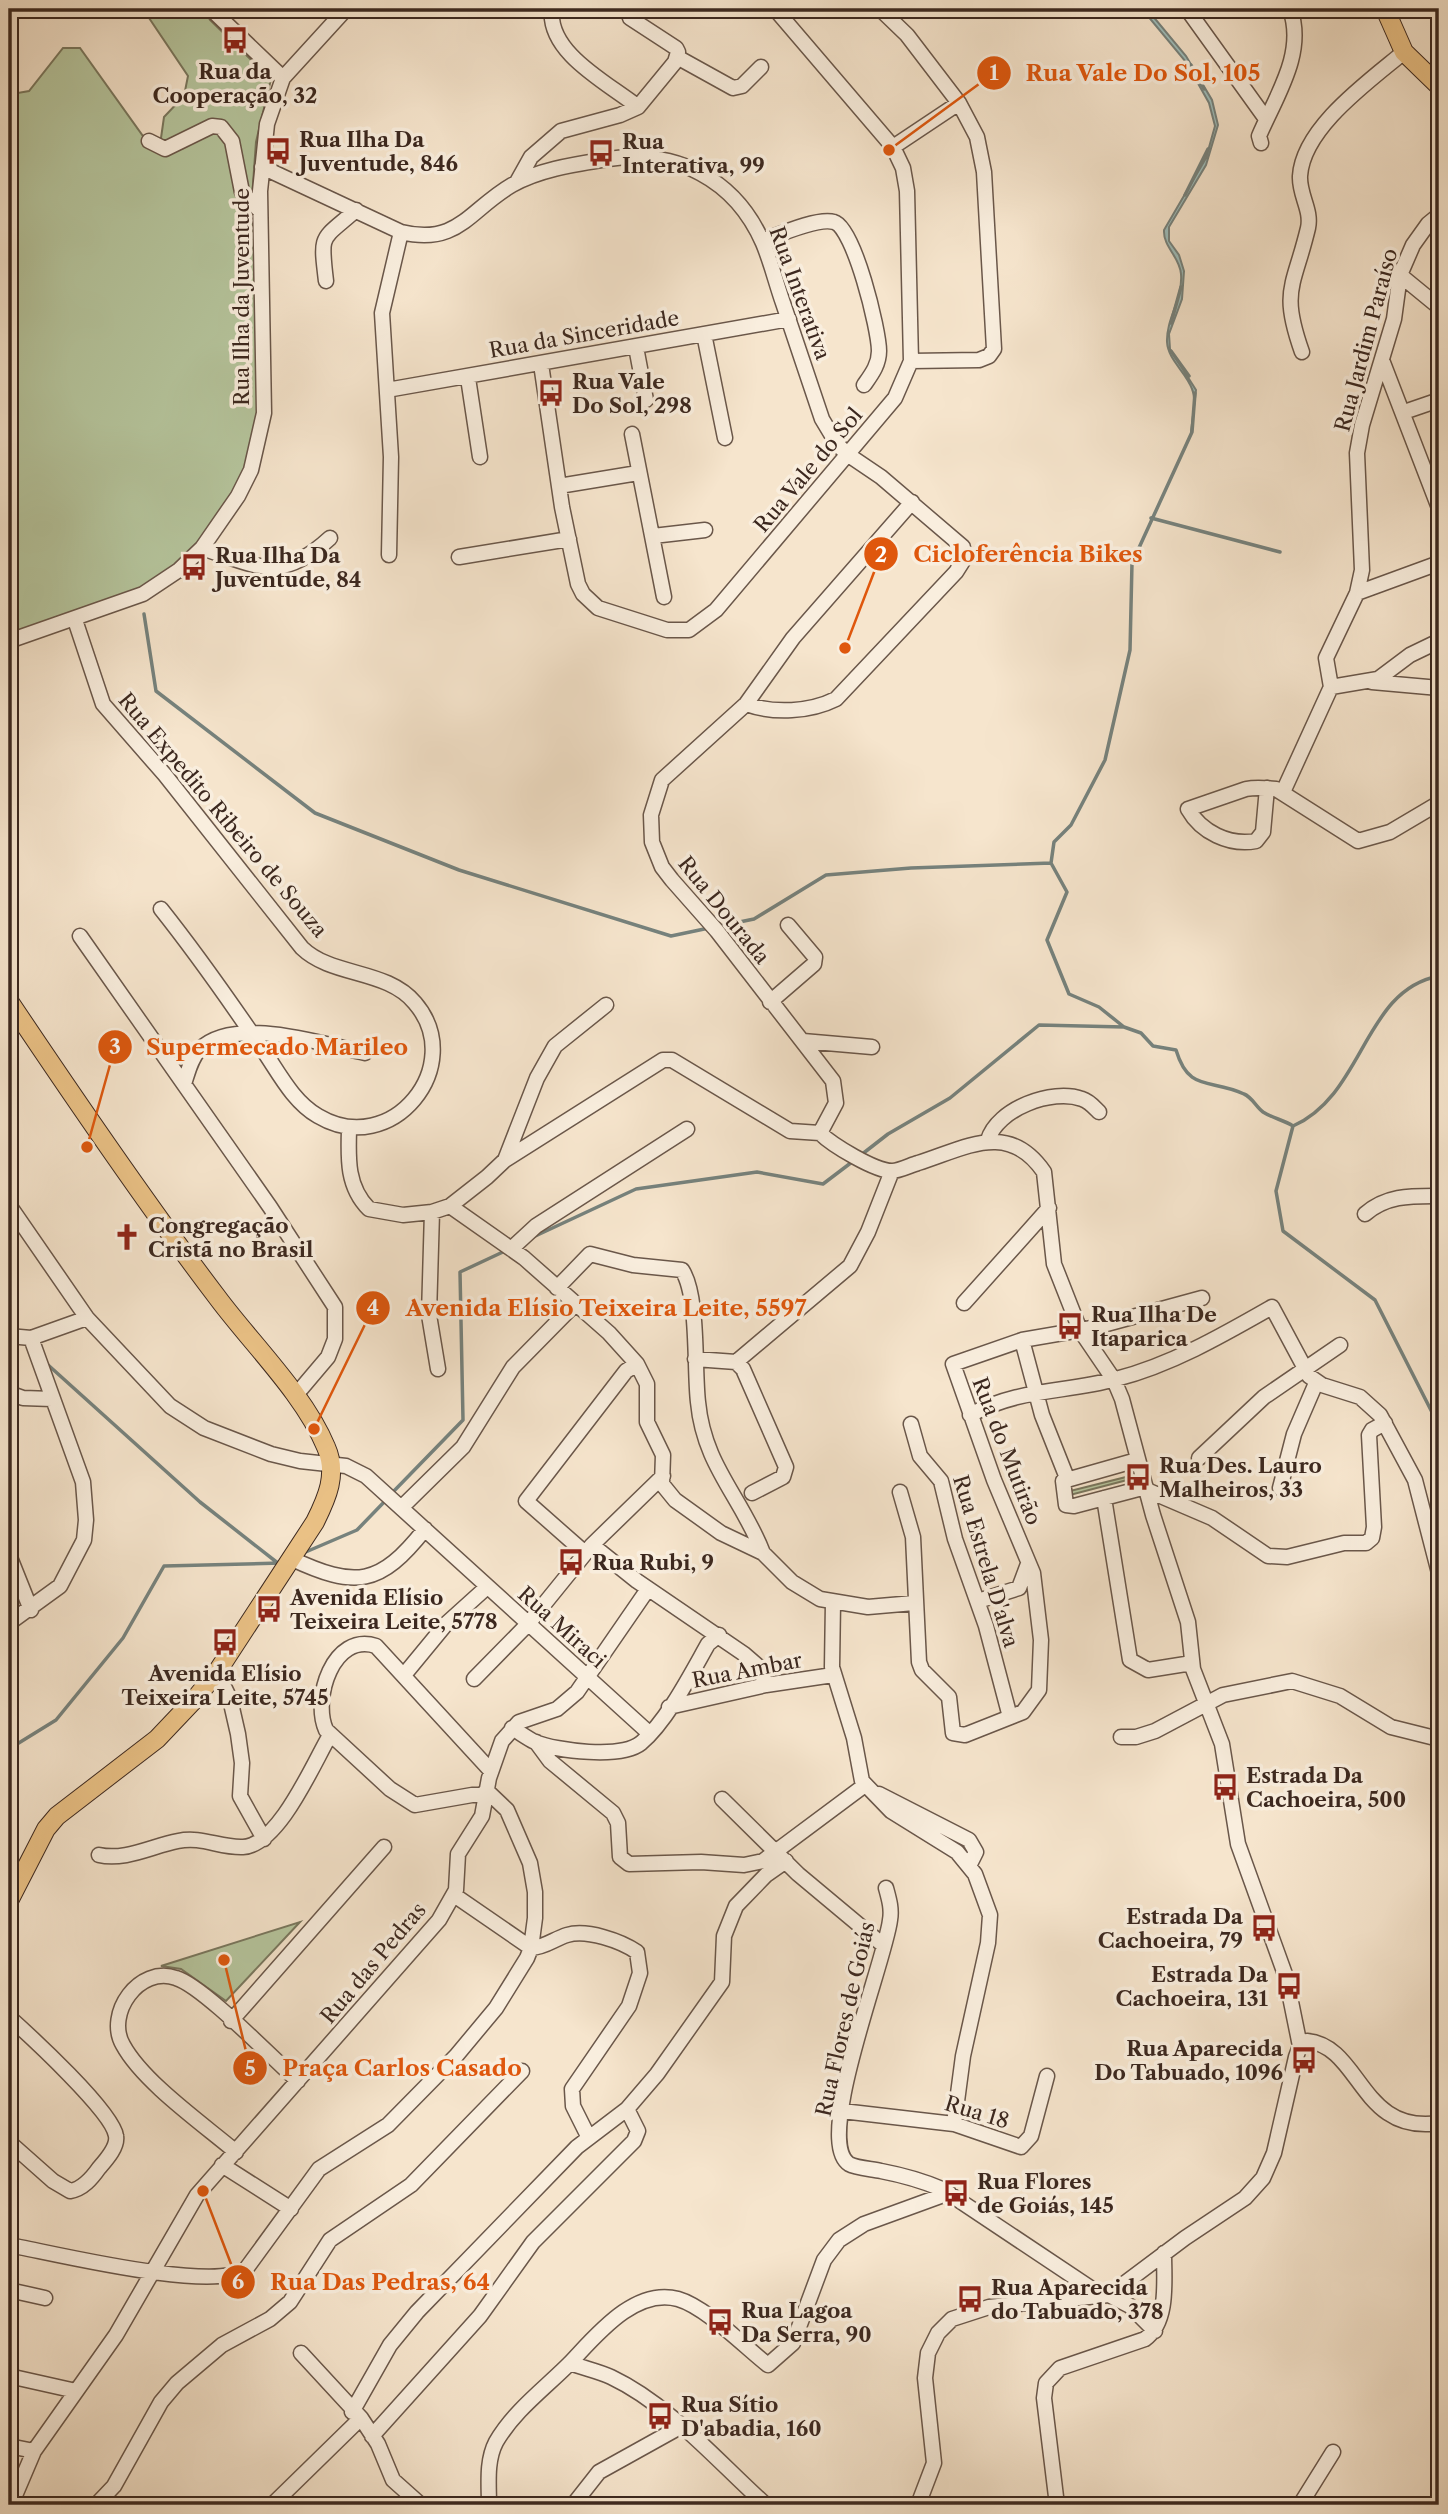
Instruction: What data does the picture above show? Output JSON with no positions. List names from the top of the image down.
{
  "streets": {
    "street": [
      "Rua Interativa",
      "Rua Ilha da Juventude",
      "Rua da Sinceridade",
      "Rua Jardim Paraíso",
      "Rua Vale do Sol",
      "Rua Expedito Ribeiro de Souza",
      "Rua Dourada",
      "Rua do Mutirão",
      "Rua Estrela D'alva",
      "Rua Miraci",
      "Rua Ambar",
      "Rua das Pedras",
      "Rua Flores de Goiás",
      "Rua 18"
    ]
  },
  "crossings": [
    ["Rua Interativa", "Rua Ilha da Juventude"],
    ["Rua Interativa", "Rua da Sinceridade"],
    ["Rua Interativa", "Rua Vale do Sol"],
    ["Rua Ilha da Juventude", "Rua Expedito Ribeiro de Souza"],
    ["Rua da Sinceridade", "Rua Vale do Sol"],
    ["Rua do Mutirão", "Rua Estrela D'alva"],
    ["Rua Flores de Goiás", "Rua 18"]
  ],
  "places": {
    "bus stop": [
      "Rua da Cooperação, 32",
      "Rua Ilha Da Juventude, 846",
      "Rua Interativa, 99",
      "Rua Vale Do Sol, 298",
      "Rua Ilha Da Juventude, 84",
      "Rua Ilha De Itaparica",
      "Rua Des. Lauro Malheiros, 33",
      "Rua Rubi, 9",
      "Avenida Elísio Teixeira Leite, 5778",
      "Avenida Elísio Teixeira Leite, 5745",
      "Estrada Da Cachoeira, 500",
      "Estrada Da Cachoeira, 79",
      "Estrada Da Cachoeira, 131",
      "Rua Aparecida Do Tabuado, 1096",
      "Rua Flores de Goiás, 145",
      "Rua Aparecida do Tabuado, 378",
      "Rua Lagoa Da Serra, 90",
      "Rua Sítio D'abadia, 160"
    ],
    "other": [
      "Rua Vale Do Sol, 105",
      "Cicloferência Bikes",
      "Supermecado Marileo",
      "Avenida Elísio Teixeira Leite, 5597",
      "Praça Carlos Casado",
      "Rua Das Pedras, 64"
    ],
    "church": ["Congregação Cristã no Brasil"]
  }
}
